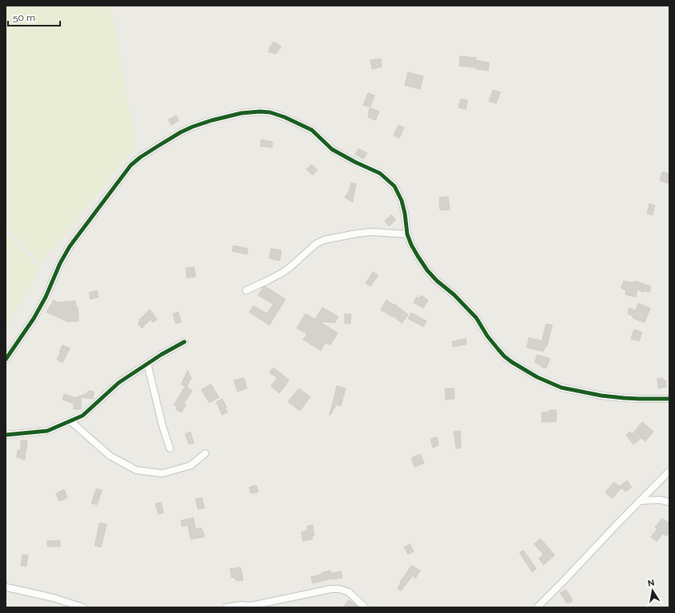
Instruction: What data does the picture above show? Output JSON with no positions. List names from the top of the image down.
{
  "scale_bar": "50 m",
  "north": "top"
}
